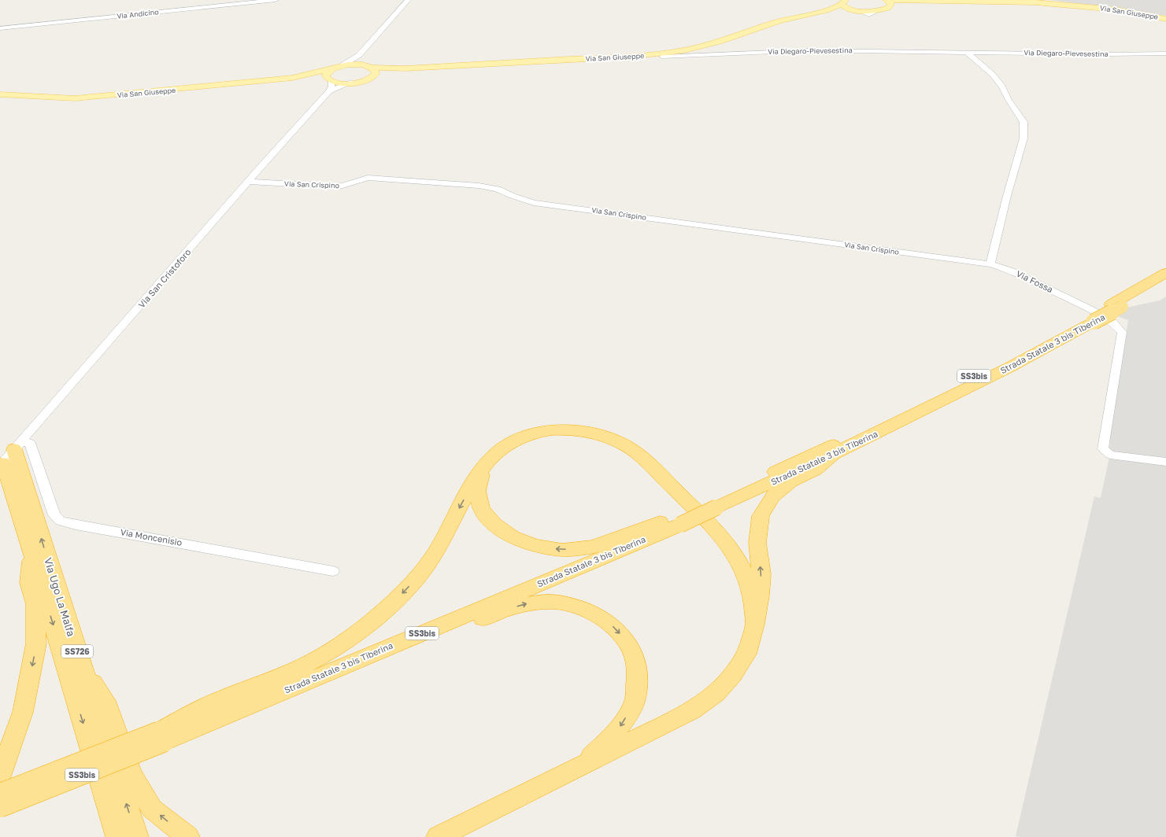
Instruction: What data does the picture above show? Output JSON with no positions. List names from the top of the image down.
{
  "streets": {
    "highway": [
      "Strada Statale 3 bis Tiberina",
      "SS3bis",
      "Via Ugo La Malfa",
      "SS726"
    ],
    "main road": ["Via San Giuseppe"],
    "street": [
      "Via Andicino",
      "Via Diegaro-Pievesestina",
      "Via San Crispino",
      "Via San Cristoforo",
      "Via Fossa",
      "Via Moncenisio"
    ]
  },
  "crossings": [
    ["Via San Giuseppe", "Via San Cristoforo"],
    ["Via San Crispino", "Via San Cristoforo"],
    ["Via San Crispino", "Via Fossa"],
    ["Via San Cristoforo", "Via Moncenisio"],
    ["Via San Cristoforo", "Via Ugo La Malfa"],
    ["Via San Cristoforo", "SS726"],
    ["Via Moncenisio", "Via Ugo La Malfa"],
    ["Via Moncenisio", "SS726"],
    ["Via Ugo La Malfa", "SS726"]
  ]
}
